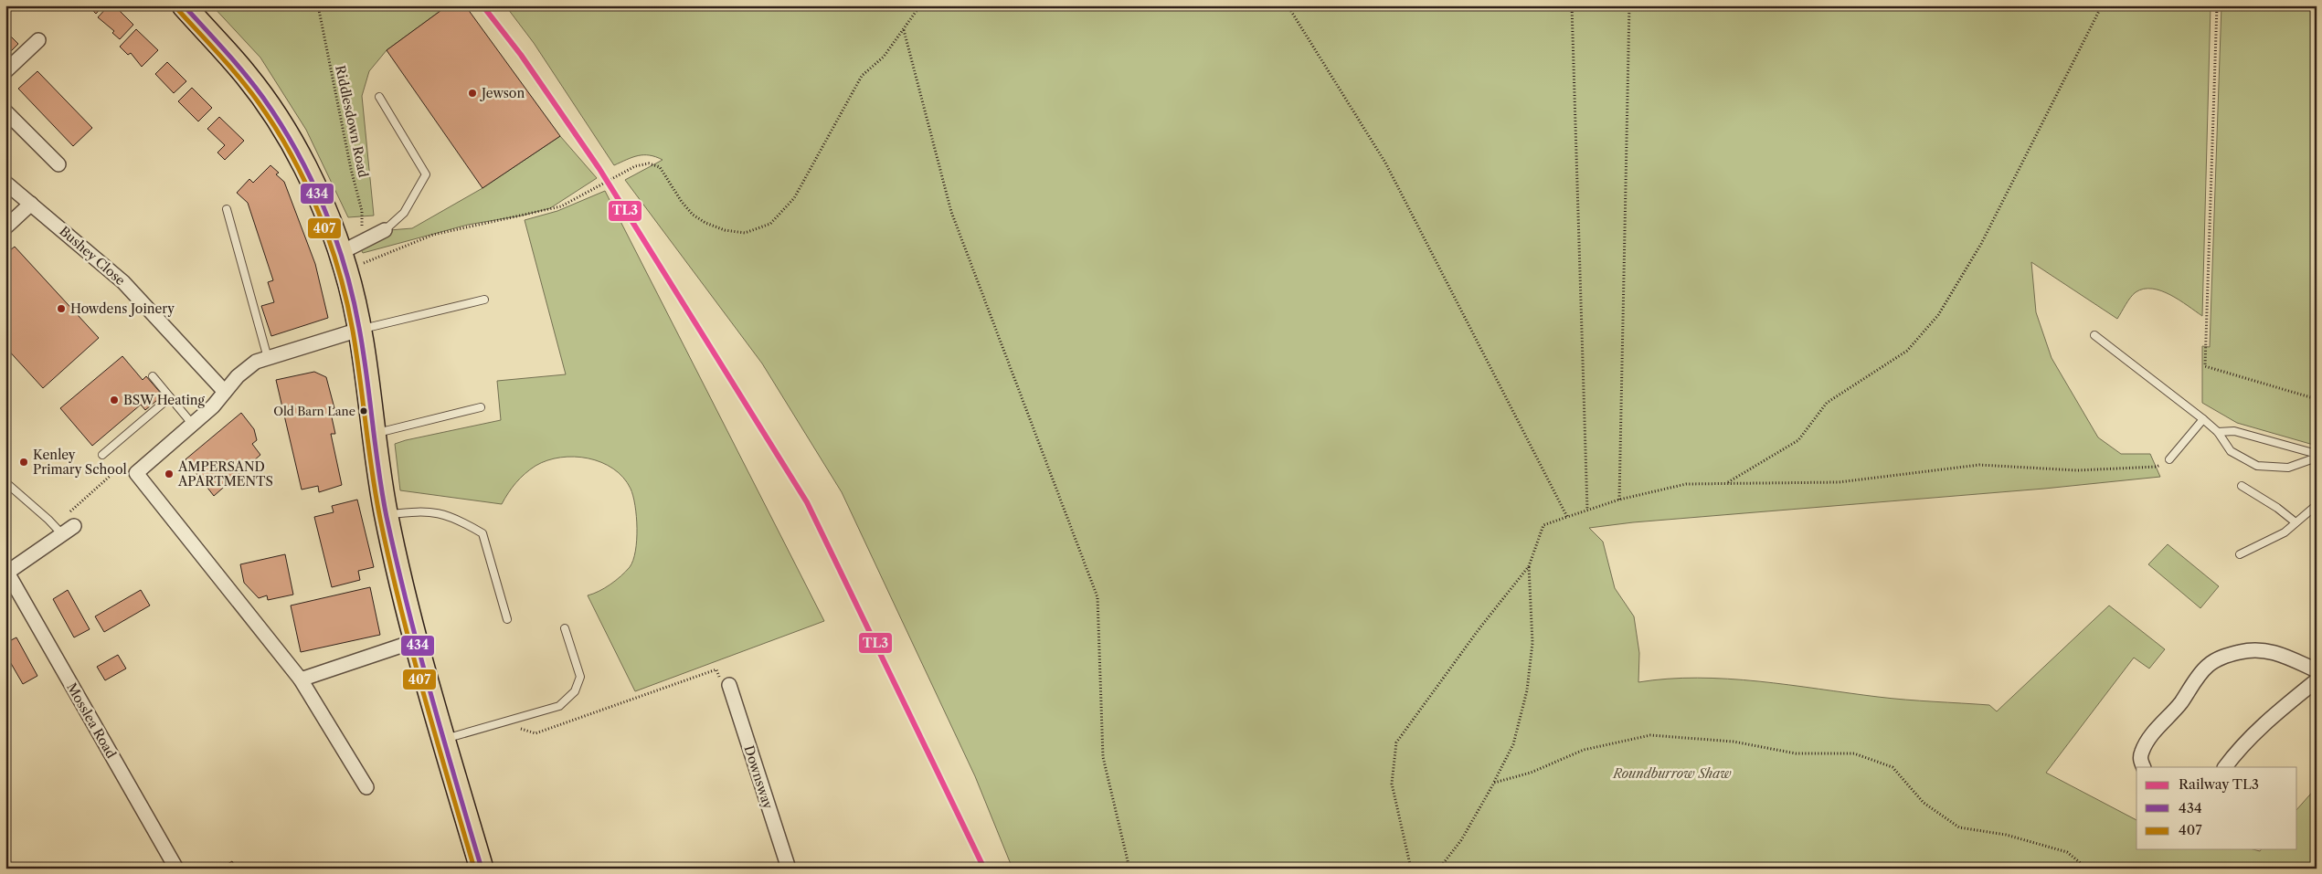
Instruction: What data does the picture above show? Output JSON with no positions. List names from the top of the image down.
{
  "streets": {
    "street": ["Bushey Close", "Mosslea Road", "Downsway"],
    "path": ["Riddlesdown Road"]
  },
  "parks": ["Roundburrow Shaw"],
  "places": [
    "Jewson",
    "Howdens Joinery",
    "BSW Heating",
    "Old Barn Lane",
    "Kenley Primary School",
    "AMPERSAND APARTMENTS"
  ],
  "lines": ["rail line TL3", "transit line 434", "transit line 407"],
  "legend": ["Railway TL3", "434", "407"]
}
